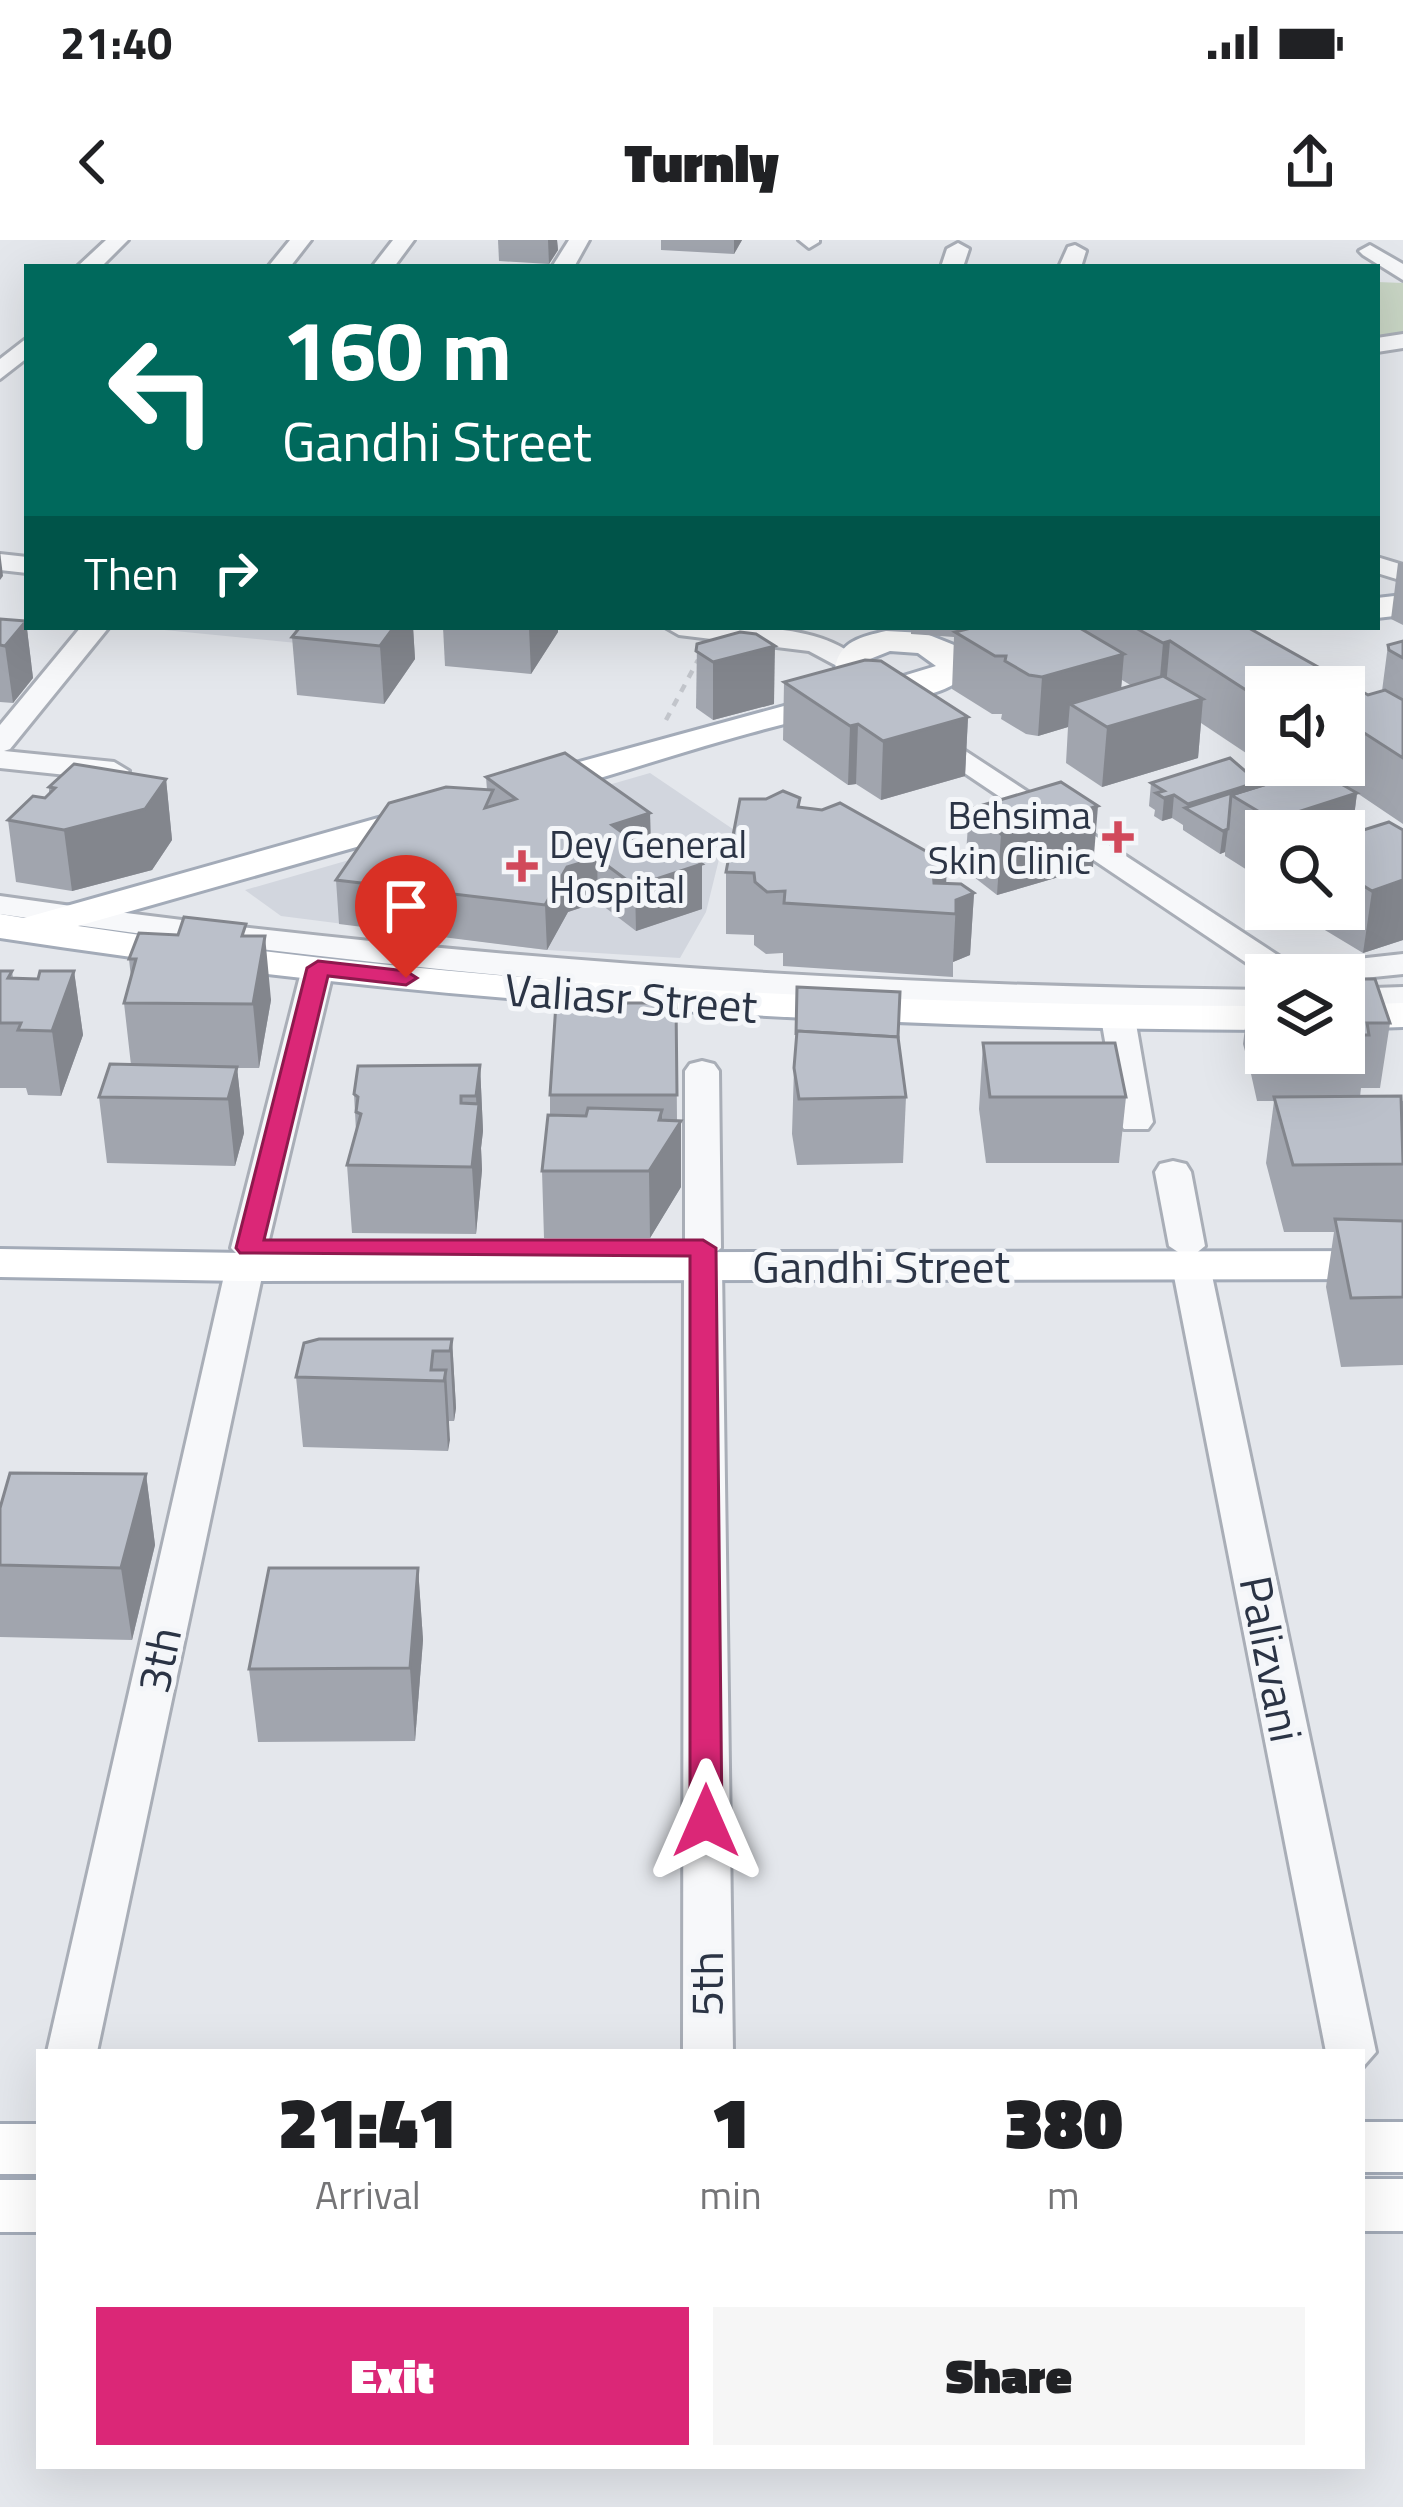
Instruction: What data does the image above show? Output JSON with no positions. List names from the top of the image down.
{
  "streets": {
    "main road": ["Valiasr Street", "Gandhi Street"],
    "street": ["Palizvani", "3th", "5th"]
  },
  "crossings": [
    ["Valiasr Street", "3th"],
    ["Gandhi Street", "Palizvani"],
    ["Gandhi Street", "3th"],
    ["Gandhi Street", "5th"]
  ],
  "places": {
    "health": ["Behsima Skin Clinic", "Dey General Hospital"]
  },
  "page": {
    "status": "21:40",
    "header": "Turnly",
    "turn": ["160 m", "Gandhi Street"],
    "then": "Then",
    "eta": [
      "21:41",
      "Arrival",
      "1",
      "min",
      "380",
      "m"
    ],
    "buttons": ["Exit", "Share"]
  }
}
